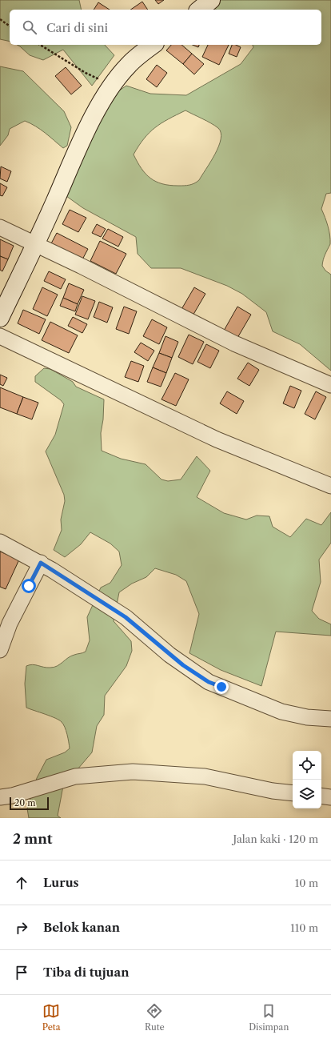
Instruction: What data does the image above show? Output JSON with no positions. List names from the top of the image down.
{
  "scale_bar": "20 m",
  "page": {
    "search": "Cari di sini",
    "scale": "20 m",
    "heading": ["2 mnt", "Jalan kaki · 120 m"],
    "list": [
      ["Lurus", "10 m"],
      ["Belok kanan", "110 m"],
      "Tiba di tujuan"
    ],
    "nav": ["Peta", "Rute", "Disimpan"]
  }
}
